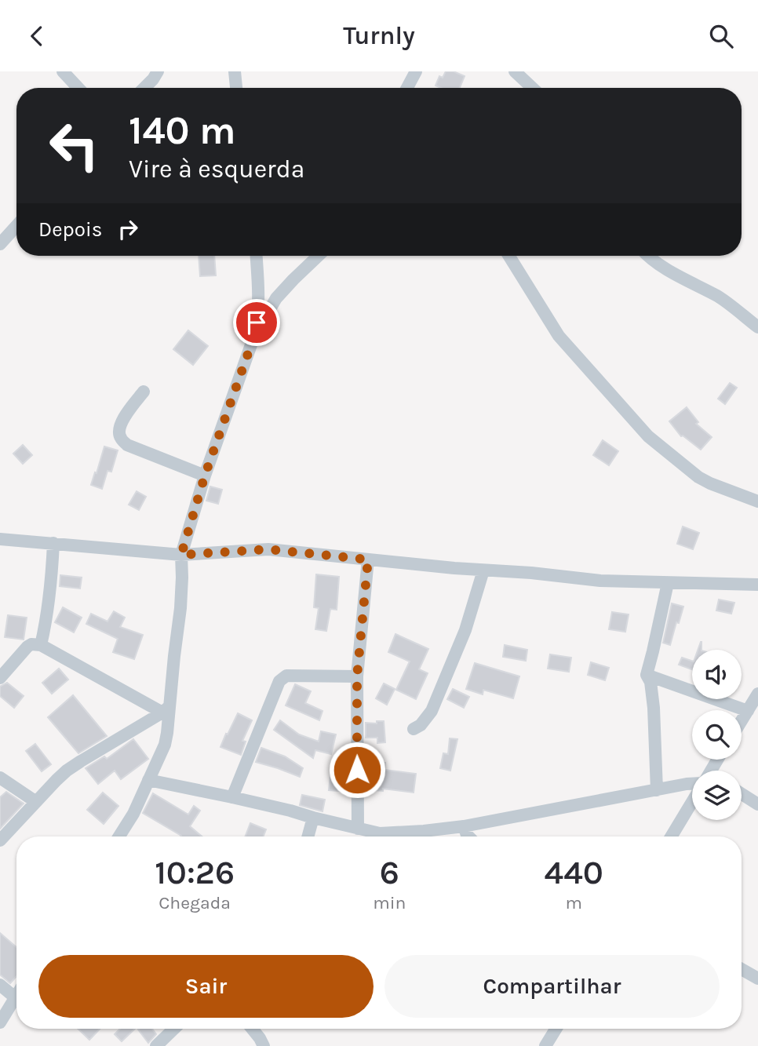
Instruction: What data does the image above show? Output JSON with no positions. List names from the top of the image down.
{
  "page": {
    "header": "Turnly",
    "turn": ["140 m", "Vire à esquerda"],
    "then": "Depois",
    "eta": [
      "10:26",
      "Chegada",
      "6",
      "min",
      "440",
      "m"
    ],
    "buttons": ["Sair", "Compartilhar"]
  }
}
